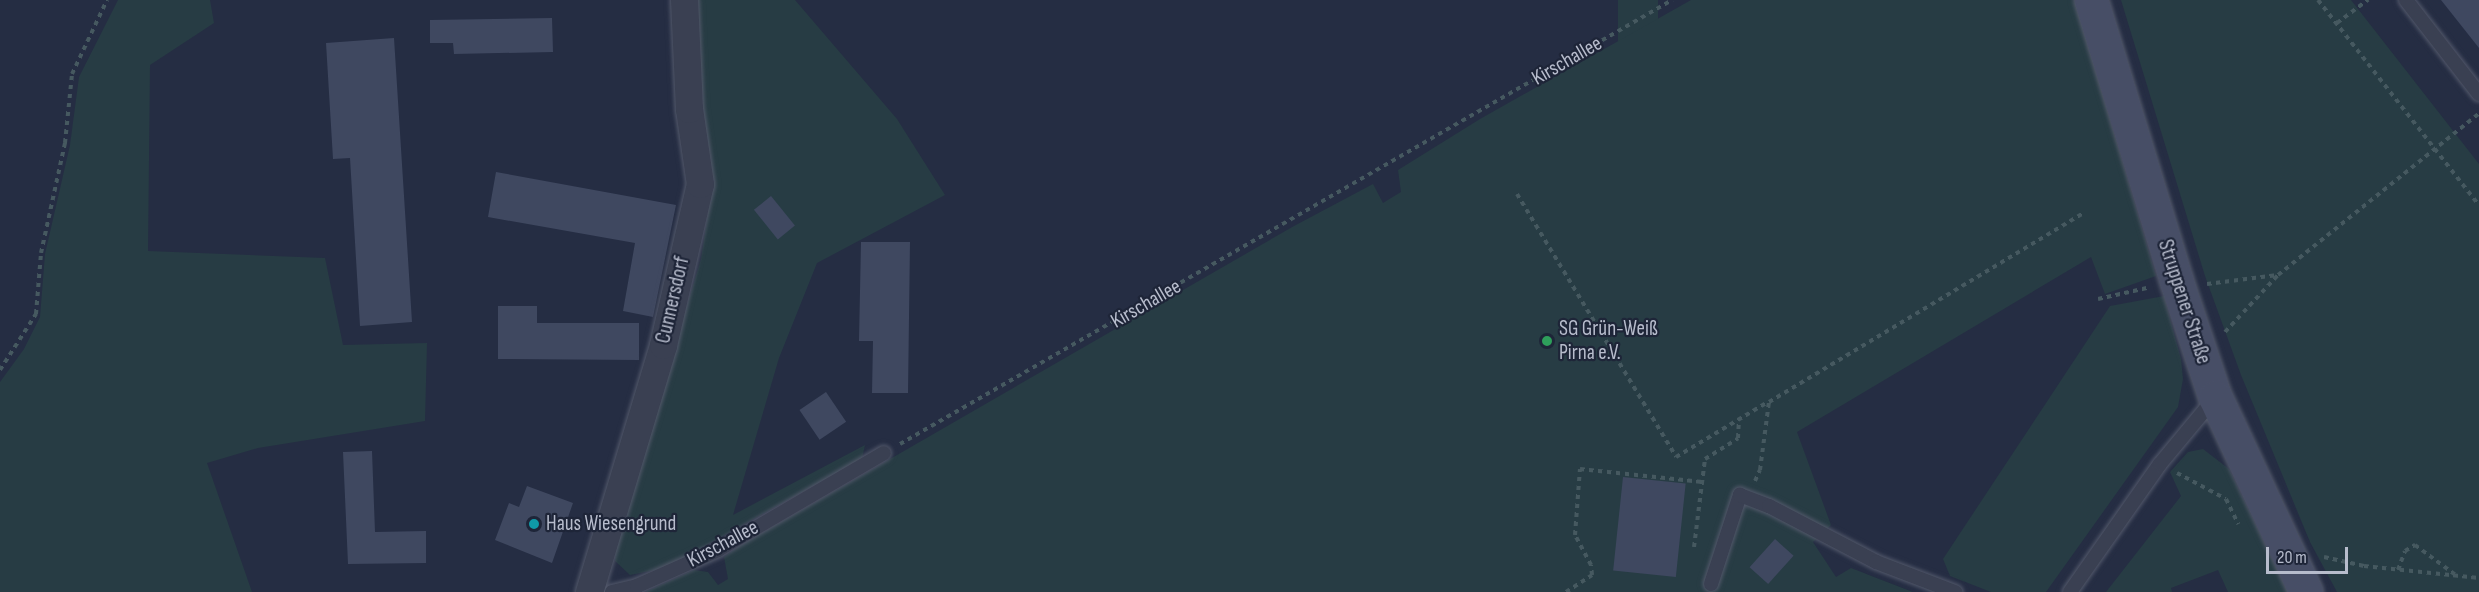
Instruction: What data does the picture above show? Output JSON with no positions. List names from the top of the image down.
{
  "streets": {
    "main road": ["Struppener Straße"],
    "street": ["Cunnersdorf"],
    "lane": ["Kirschallee"]
  },
  "places": ["SG Grün-Weiß Pirna e.V.", "Haus Wiesengrund"],
  "scale_bar": "20 m"
}
